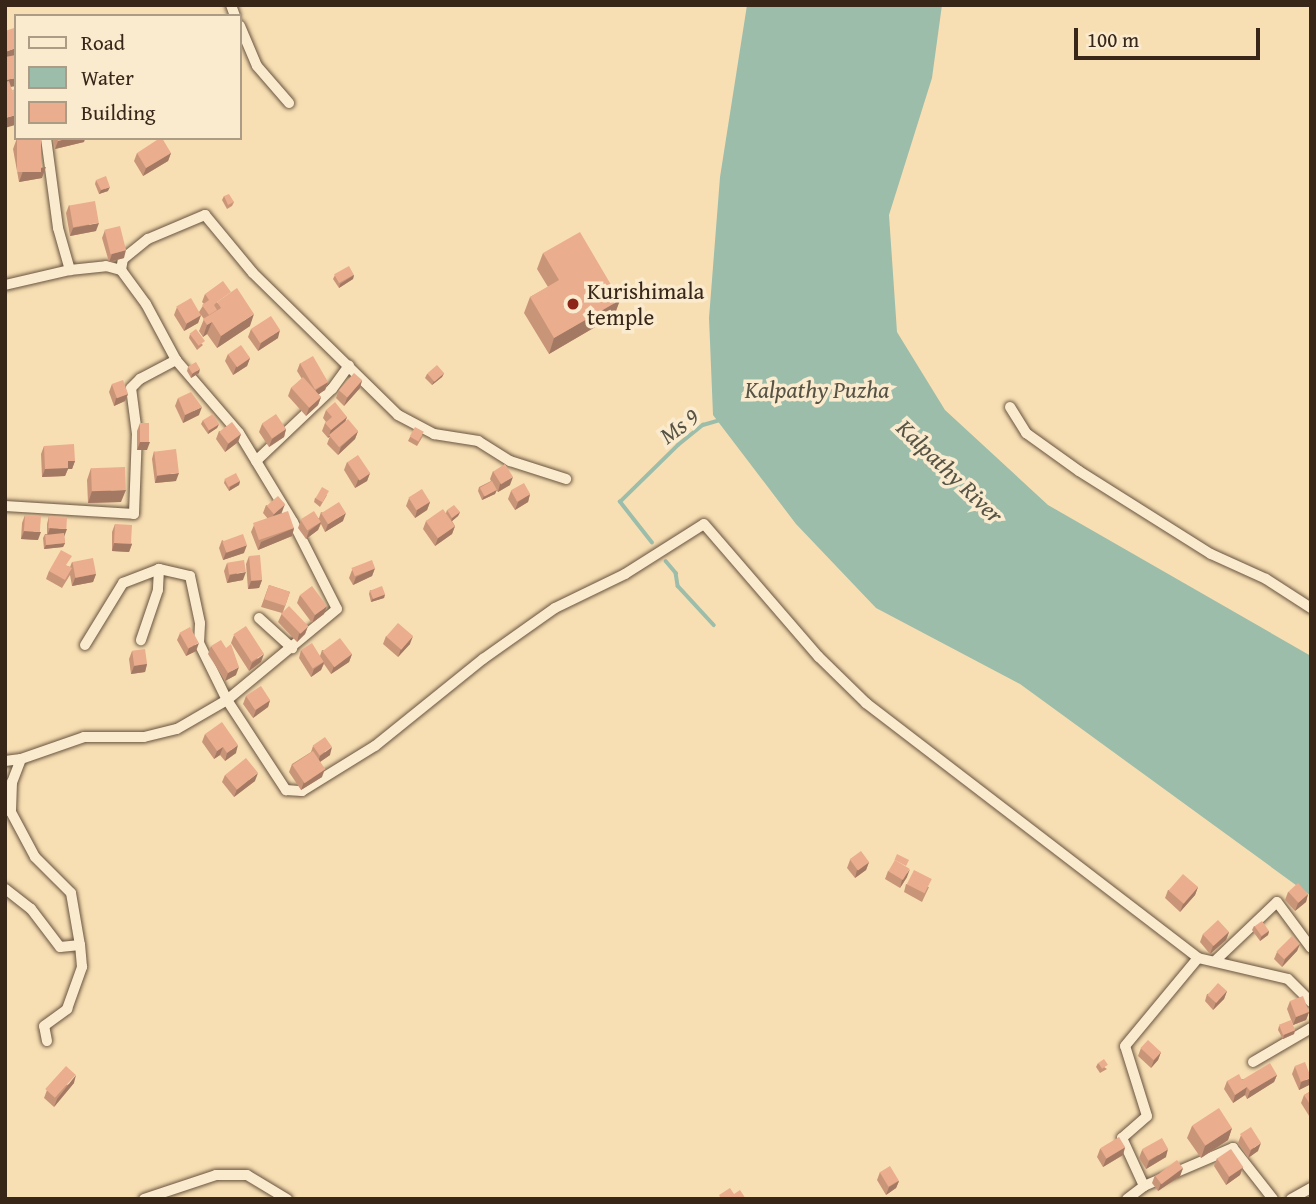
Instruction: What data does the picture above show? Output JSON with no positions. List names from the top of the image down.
{
  "water": ["Kalpathy Puzha", "Ms 9", "Kalpathy River"],
  "places": ["Kurishimala temple"],
  "legend": ["Road", "Water", "Building"],
  "scale_bar": "100 m"
}
